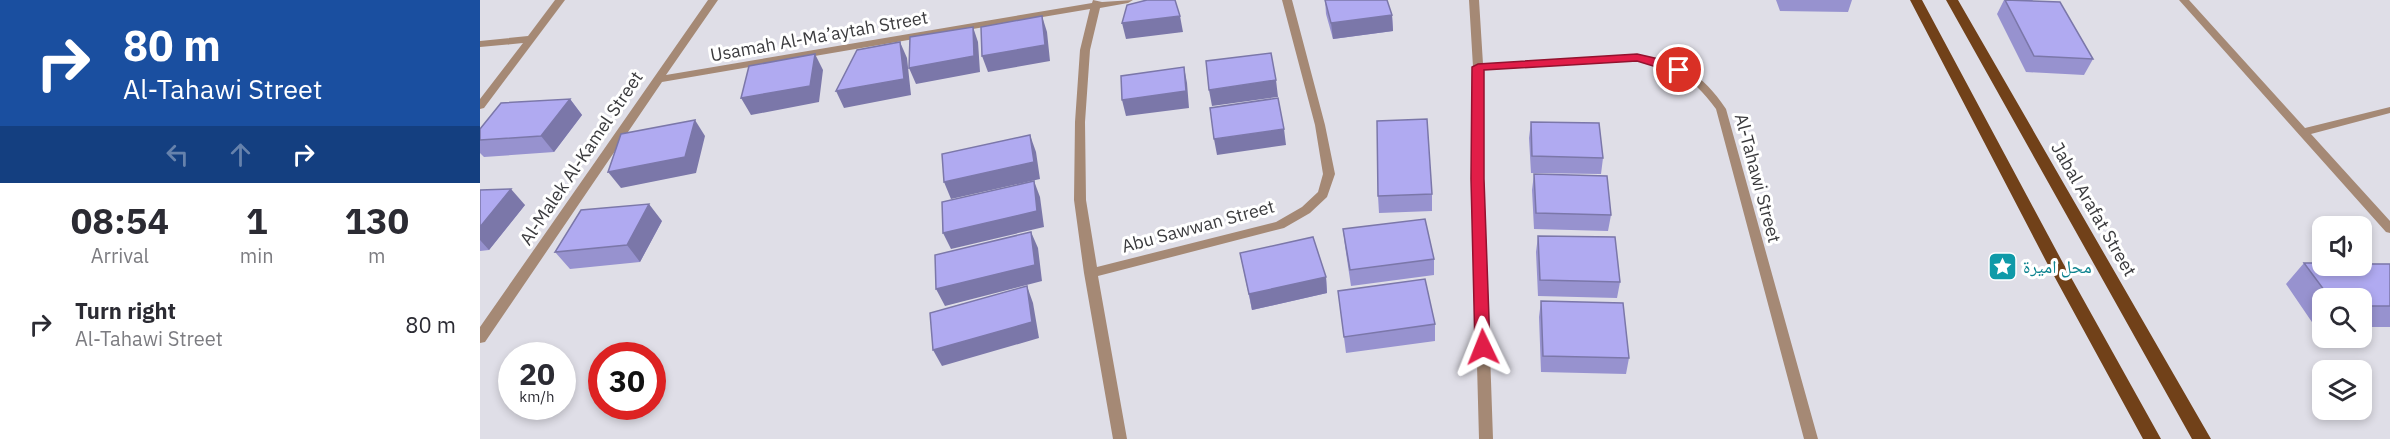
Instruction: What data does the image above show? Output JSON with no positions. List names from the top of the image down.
{
  "streets": {
    "main road": ["Jabal Arafat Street"],
    "street": [
      "Usamah Al-Ma’aytah Street",
      "Al-Malek Al-Kamel Street",
      "Al-Tahawi Street",
      "Abu Sawwan Street"
    ]
  },
  "crossings": [
    ["Usamah Al-Ma’aytah Street", "Al-Malek Al-Kamel Street"]
  ],
  "places": {
    "place": ["محل اميرة"]
  },
  "page": {
    "turn": ["80 m", "Al-Tahawi Street"],
    "eta": [
      "08:54",
      "Arrival",
      "1",
      "min",
      "130",
      "m"
    ],
    "list": [
      {
        "name": "Turn right",
        "note": "Al-Tahawi Street",
        "value": "80 m"
      }
    ],
    "speed": "20 km/h",
    "limit": "30"
  }
}
